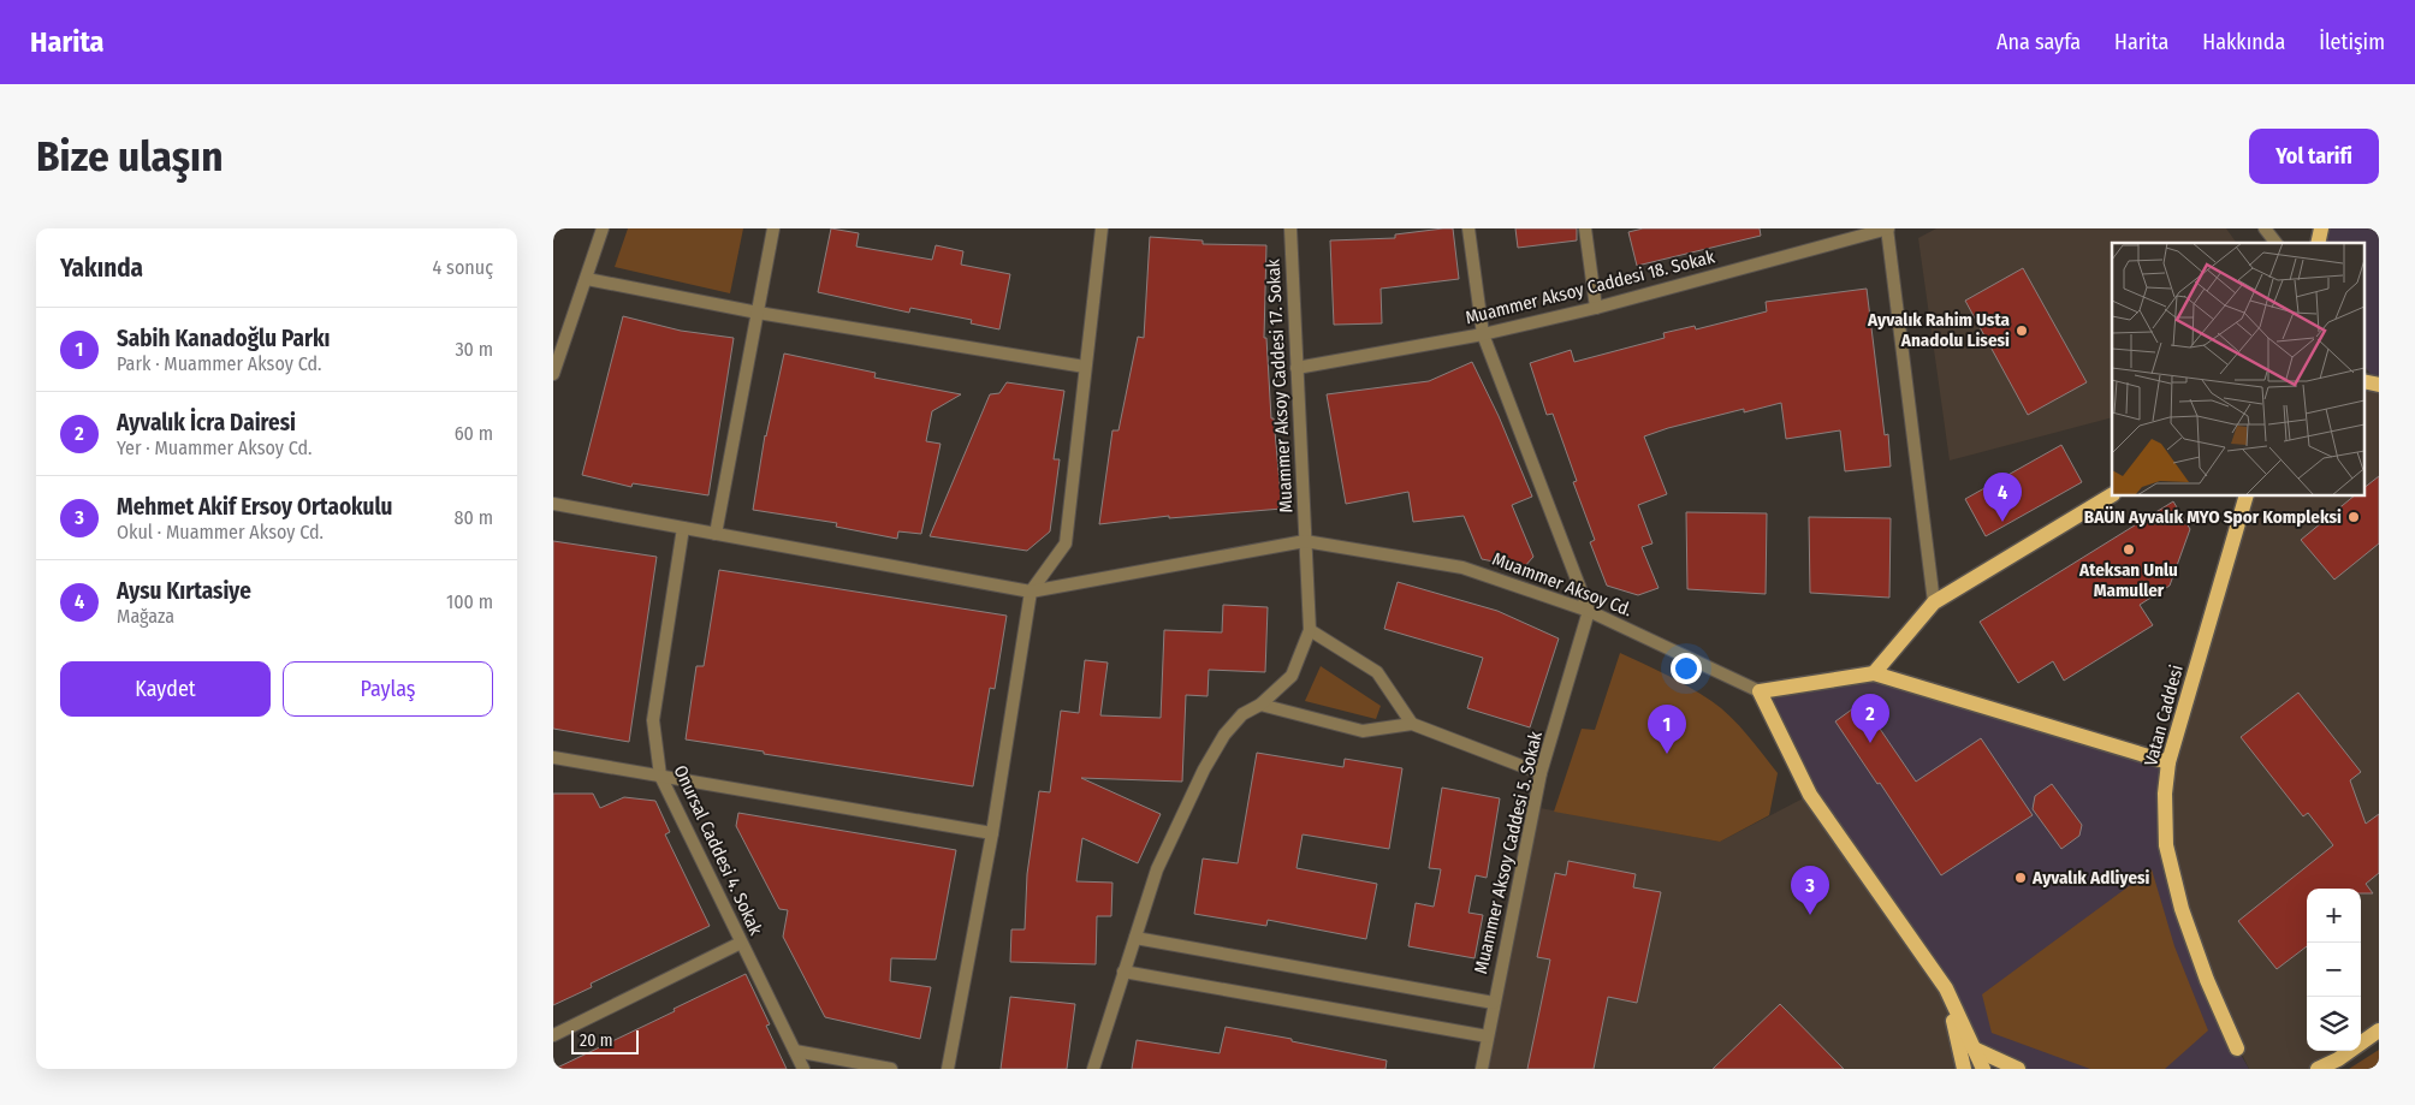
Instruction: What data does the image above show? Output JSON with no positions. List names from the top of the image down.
{
  "streets": {
    "main road": ["Vatan Caddesi"],
    "street": [
      "Muammer Aksoy Caddesi 18. Sokak",
      "Muammer Aksoy Caddesi 17. Sokak",
      "Muammer Aksoy Cd.",
      "Onursal Caddesi 4. Sokak",
      "Muammer Aksoy Caddesi 5. Sokak"
    ]
  },
  "crossings": [
    ["Muammer Aksoy Caddesi 18. Sokak", "Muammer Aksoy Caddesi 17. Sokak"],
    ["Muammer Aksoy Caddesi 17. Sokak", "Muammer Aksoy Cd."],
    ["Muammer Aksoy Cd.", "Muammer Aksoy Caddesi 5. Sokak"]
  ],
  "places": [
    "Ayvalık Rahim Usta Anadolu Lisesi",
    "BAÜN Ayvalık MYO Spor Kompleksi",
    "Ateksan Unlu Mamuller",
    "Ayvalık Adliyesi"
  ],
  "scale_bar": "20 m",
  "page": {
    "header": "Harita",
    "nav": [
      "Ana sayfa",
      "Harita",
      "Hakkında",
      "İletişim"
    ],
    "buttons": [
      "Yol tarifi",
      ["Kaydet", "Paylaş"]
    ],
    "title": "Bize ulaşın",
    "heading": ["Yakında", "4 sonuç"],
    "list": [
      {
        "mark": "1",
        "name": "Sabih Kanadoğlu Parkı",
        "note": "Park · Muammer Aksoy Cd.",
        "value": "30 m"
      },
      {
        "mark": "2",
        "name": "Ayvalık İcra Dairesi",
        "note": "Yer · Muammer Aksoy Cd.",
        "value": "60 m"
      },
      {
        "mark": "3",
        "name": "Mehmet Akif Ersoy Ortaokulu",
        "note": "Okul · Muammer Aksoy Cd.",
        "value": "80 m"
      },
      {
        "mark": "4",
        "name": "Aysu Kırtasiye",
        "note": "Mağaza",
        "value": "100 m"
      }
    ],
    "pins": [
      "4",
      "2",
      "1",
      "3"
    ],
    "map_buttons": ["+", "−"],
    "scale": "20 m"
  }
}
